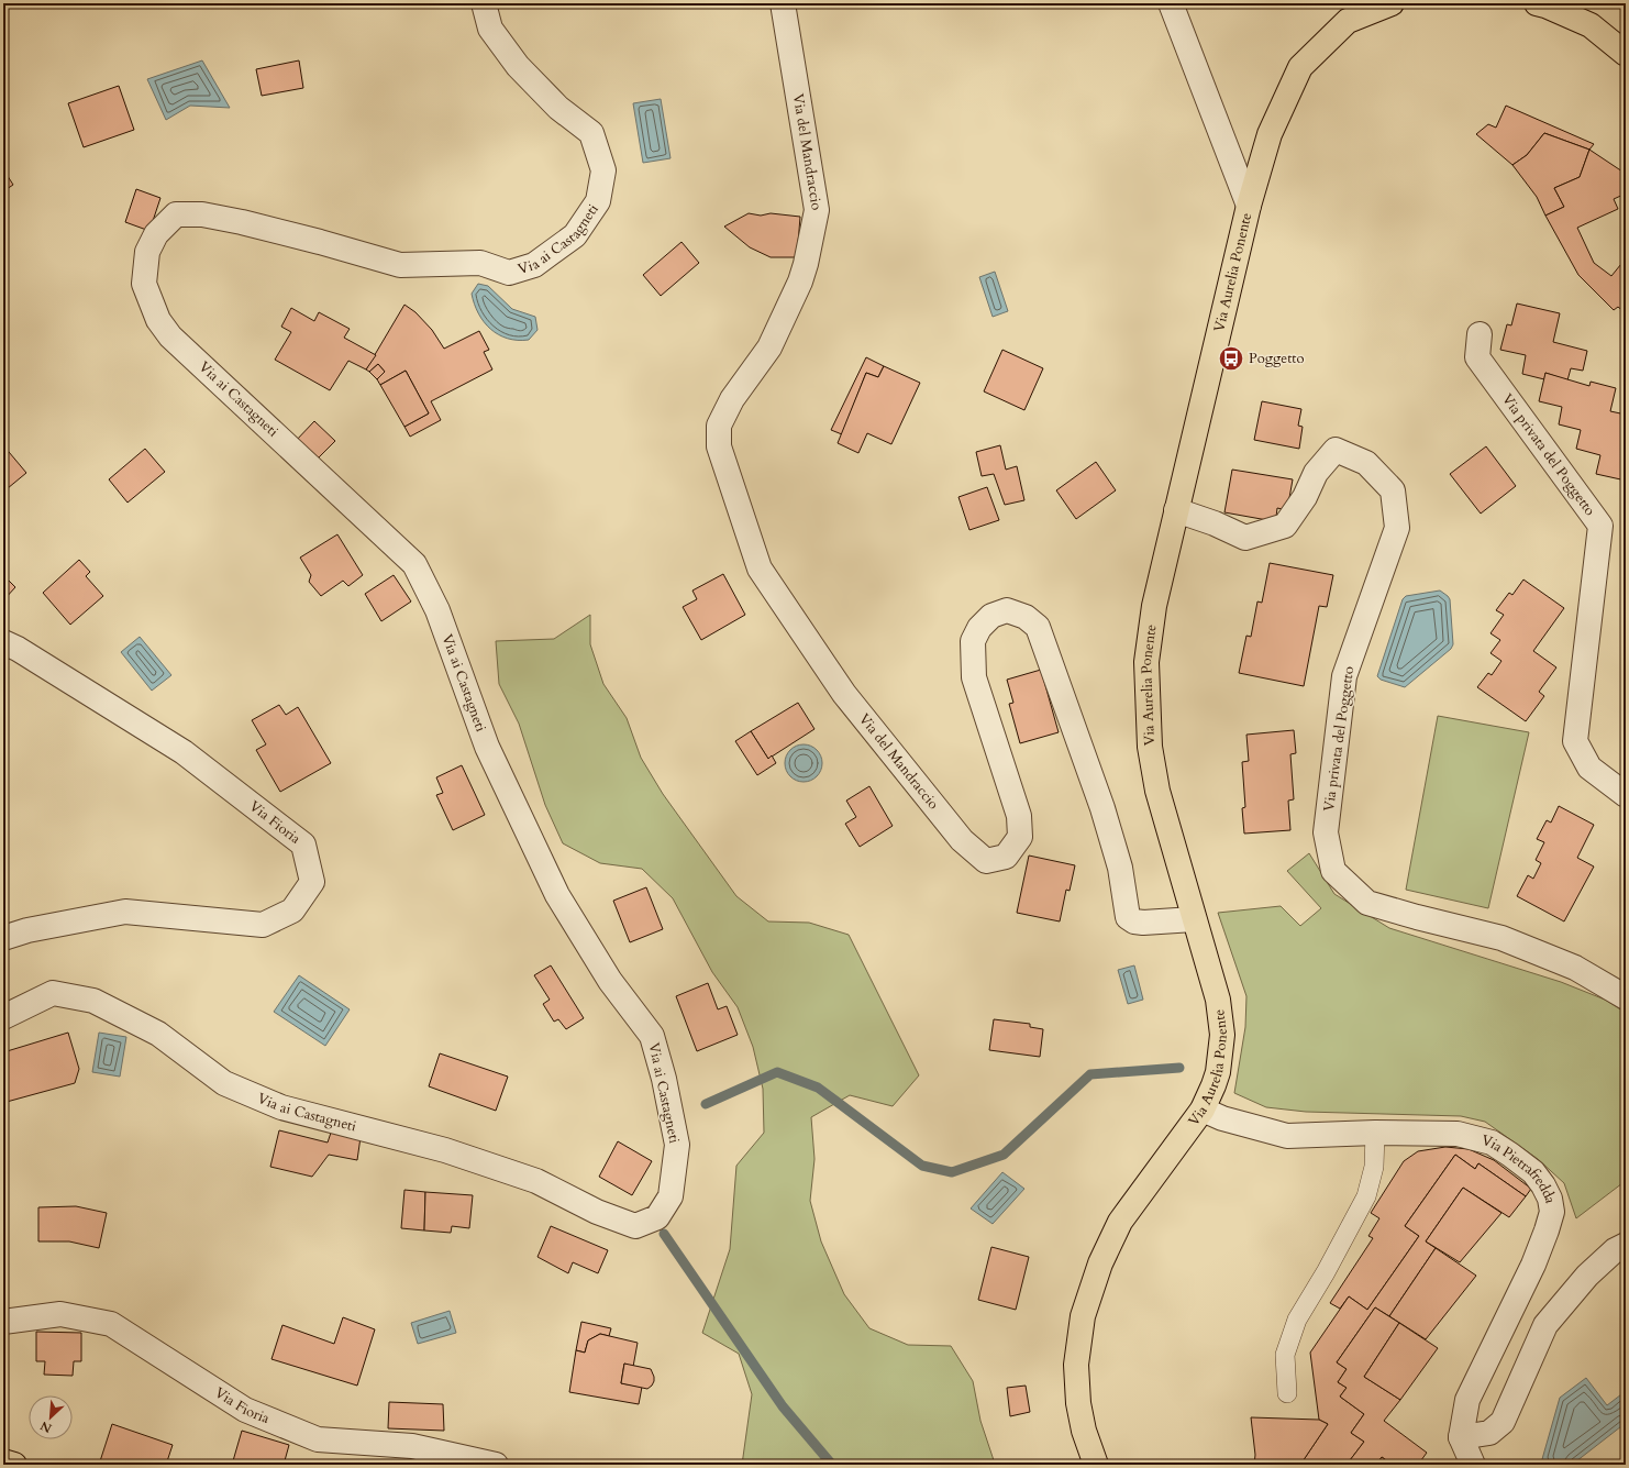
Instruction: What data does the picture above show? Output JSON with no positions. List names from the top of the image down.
{
  "streets": {
    "main road": ["Via Aurelia Ponente"],
    "street": [
      "Via del Mandraccio",
      "Via ai Castagneti",
      "Via privata del Poggetto",
      "Via Fioria",
      "Via Pietrafredda"
    ]
  },
  "crossings": [
    ["Via del Mandraccio", "Via Aurelia Ponente"],
    ["Via Aurelia Ponente", "Via privata del Poggetto"],
    ["Via Aurelia Ponente", "Via Pietrafredda"]
  ],
  "places": {
    "bus stop": ["Poggetto"]
  },
  "north": "bottom left"
}
